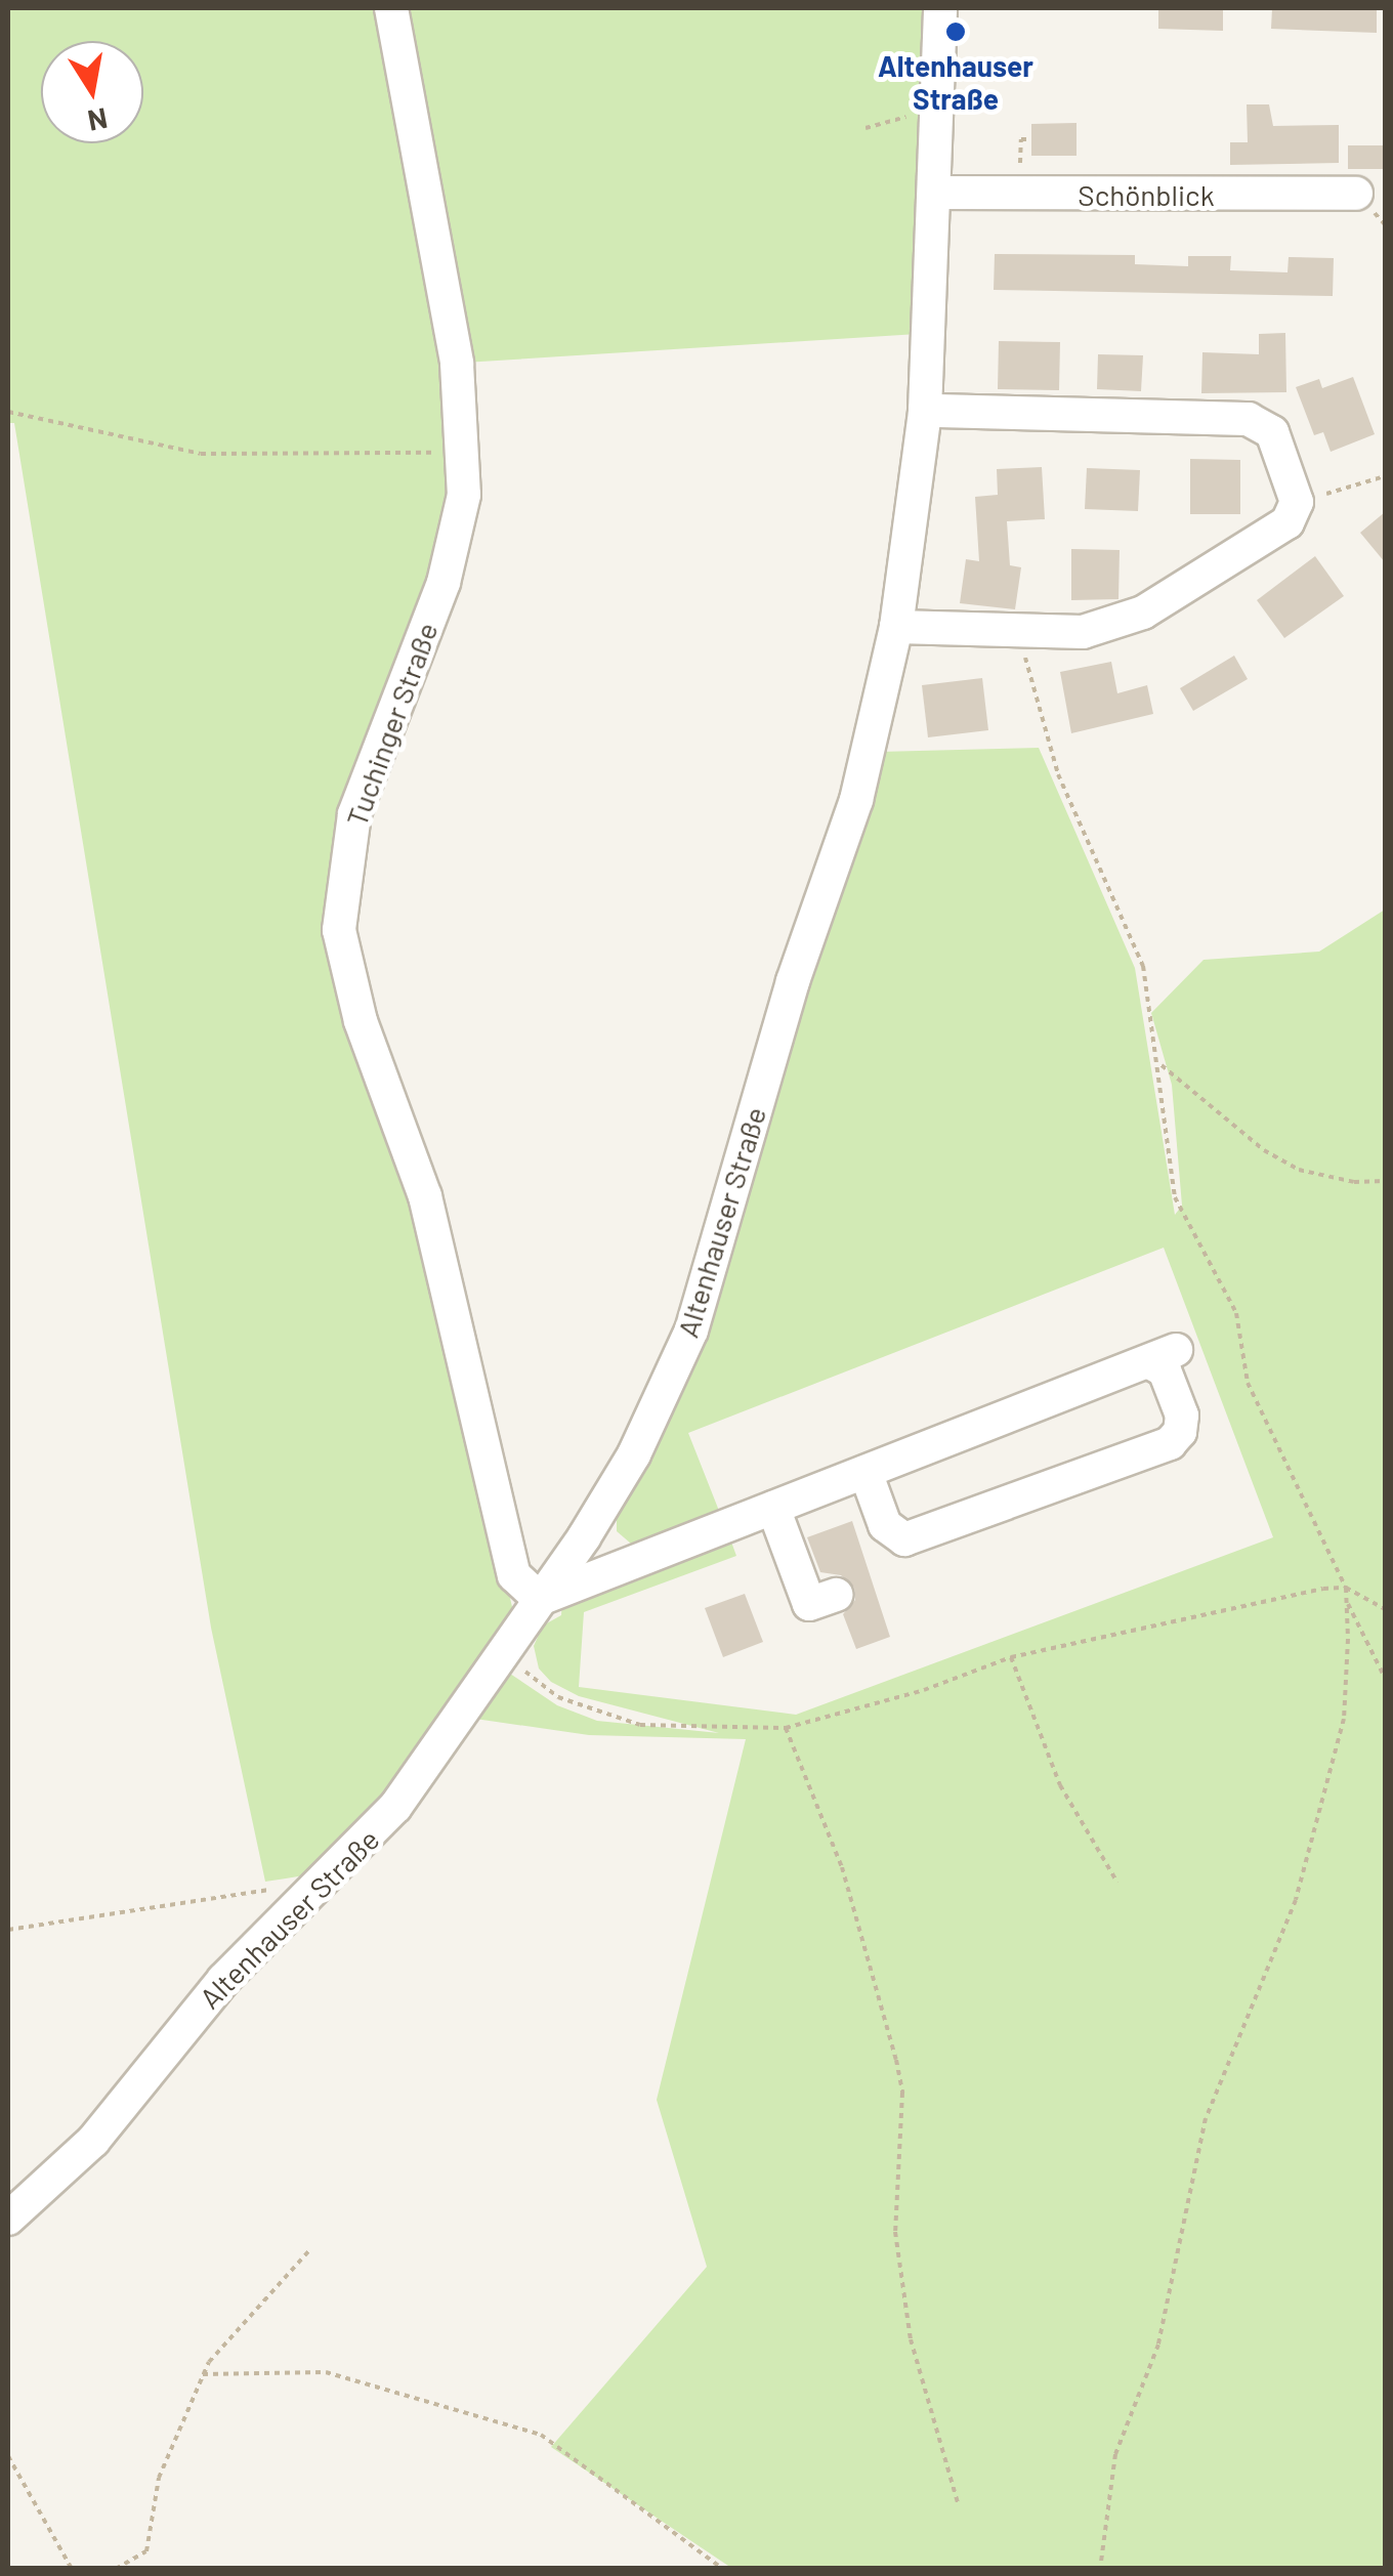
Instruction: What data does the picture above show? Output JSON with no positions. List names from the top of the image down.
{
  "streets": {
    "street": ["Schönblick", "Tuchinger Straße", "Altenhauser Straße"]
  },
  "crossings": [
    ["Schönblick", "Altenhauser Straße"],
    ["Tuchinger Straße", "Altenhauser Straße"]
  ],
  "places": ["Altenhauser Straße"],
  "north": "bottom"
}
